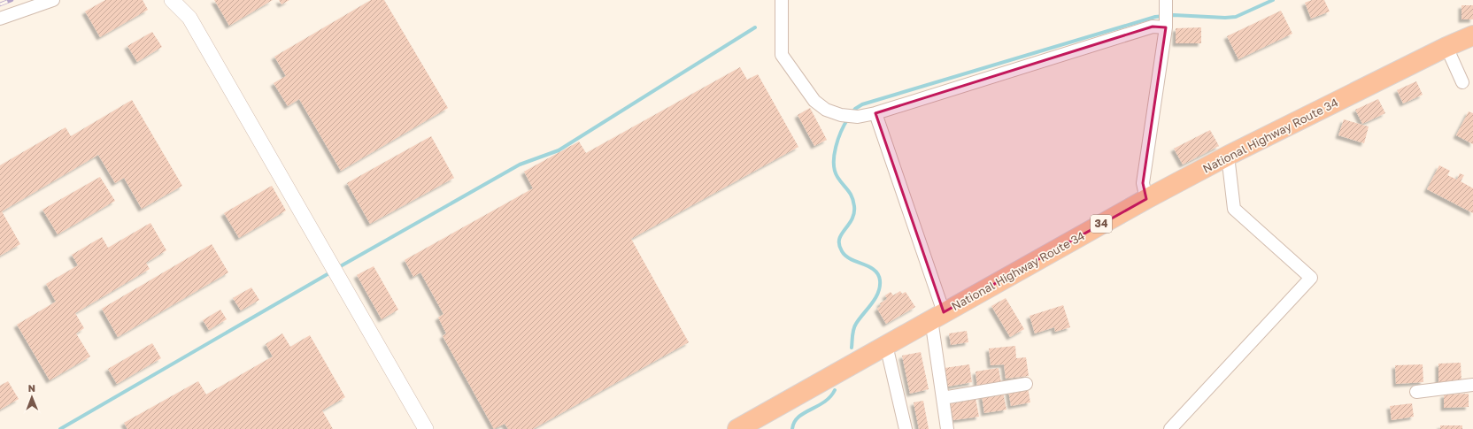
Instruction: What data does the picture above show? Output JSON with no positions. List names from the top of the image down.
{
  "streets": {
    "highway": ["National Highway Route 34", "34"]
  },
  "north": "top"
}
